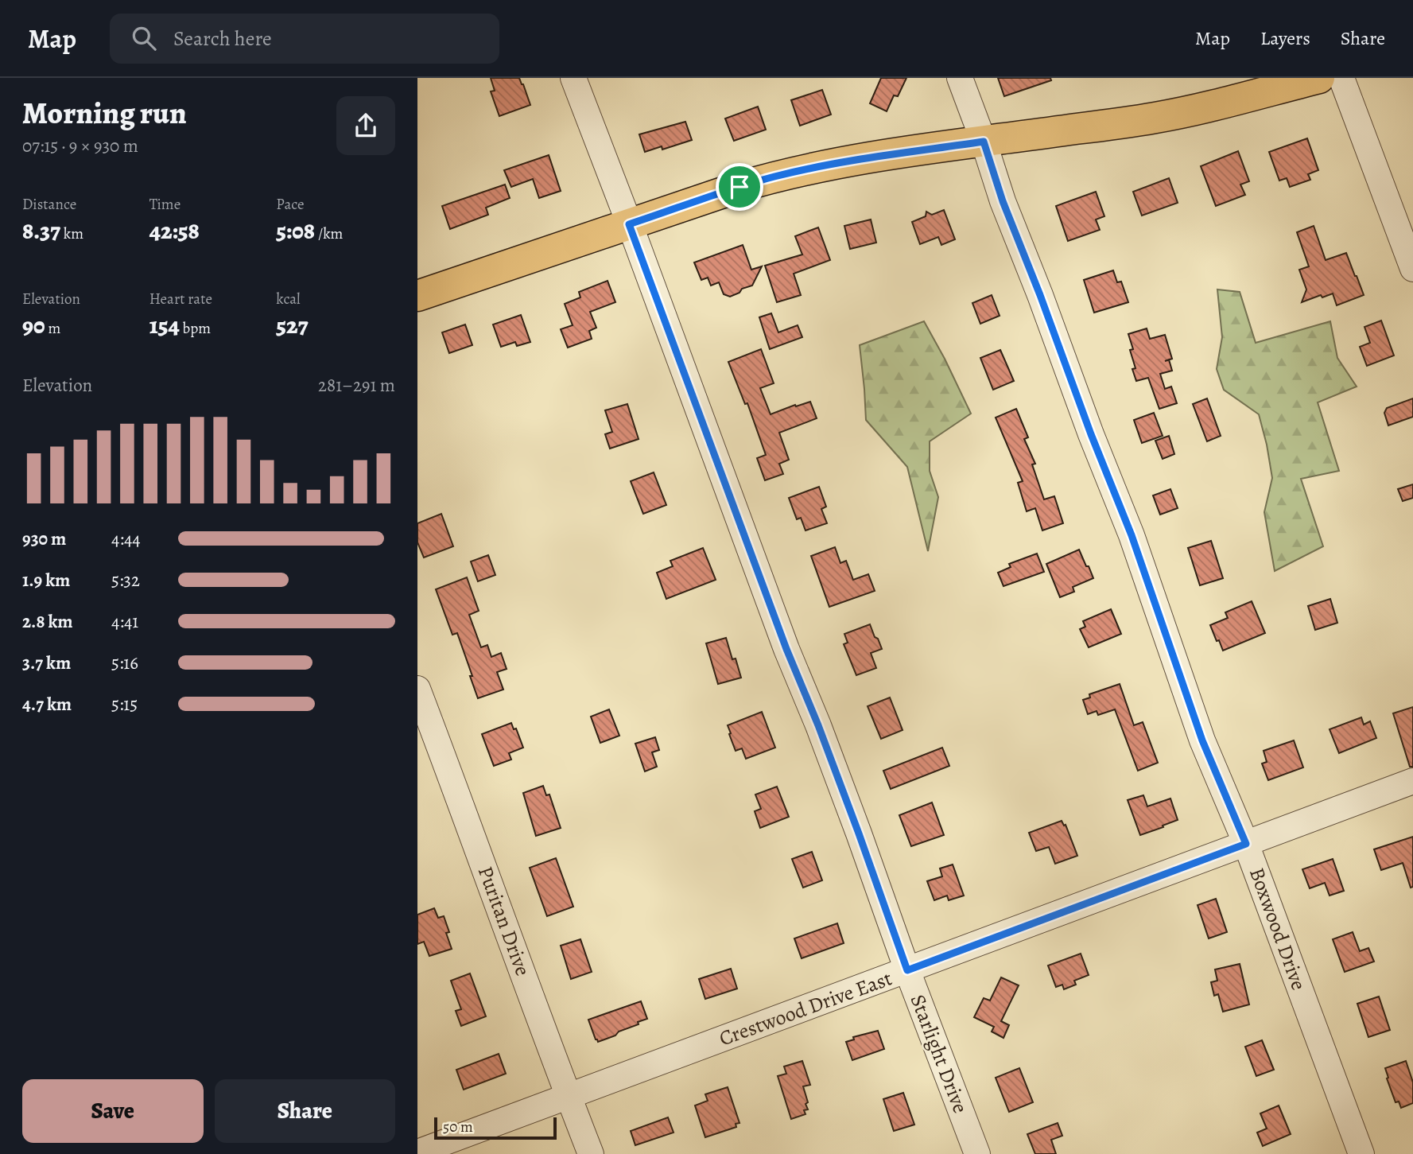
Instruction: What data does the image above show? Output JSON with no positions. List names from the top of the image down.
{
  "streets": {
    "street": [
      "Puritan Drive",
      "Boxwood Drive",
      "Crestwood Drive East",
      "Starlight Drive"
    ]
  },
  "crossings": [
    ["Puritan Drive", "Crestwood Drive East"],
    ["Boxwood Drive", "Crestwood Drive East"],
    ["Crestwood Drive East", "Starlight Drive"]
  ],
  "scale_bar": "50 m",
  "page": {
    "header": "Map",
    "search": "Search here",
    "nav": ["Map", "Layers", "Share"],
    "heading": ["Morning run", "07:15 · 9 × 930 m"],
    "stats": [
      ["Distance", "8.37 km"],
      ["Time", "42:58"],
      ["Pace", "5:08 /km"],
      ["Elevation", "90 m"],
      ["Heart rate", "154 bpm"],
      ["kcal", "527"]
    ],
    "chart": ["Elevation", "281–291 m"],
    "list": [
      {
        "name": "930 m",
        "note": "4:44"
      },
      {
        "name": "1.9 km",
        "note": "5:32"
      },
      {
        "name": "2.8 km",
        "note": "4:41"
      },
      {
        "name": "3.7 km",
        "note": "5:16"
      },
      {
        "name": "4.7 km",
        "note": "5:15"
      }
    ],
    "buttons": ["Save", "Share"],
    "scale": "50 m"
  }
}
